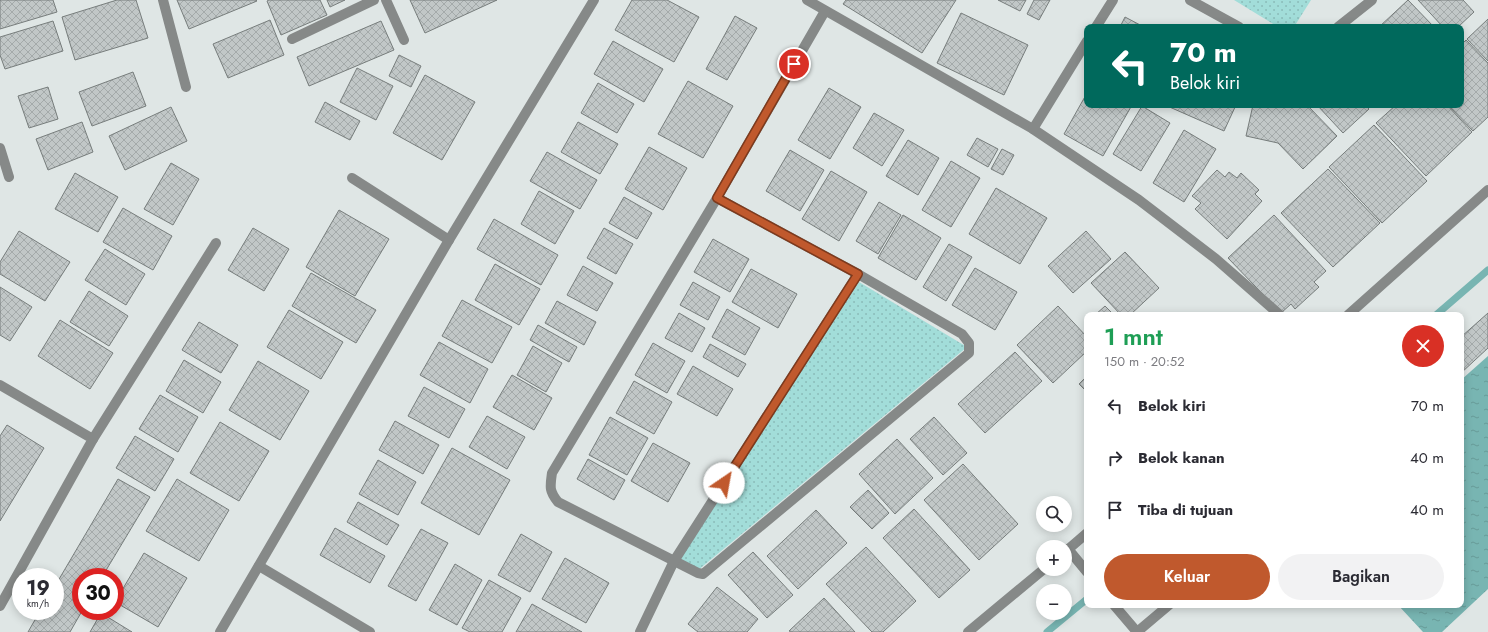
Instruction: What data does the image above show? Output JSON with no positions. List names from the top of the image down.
{
  "page": {
    "turn": ["70 m", "Belok kiri"],
    "heading": ["1 mnt", "150 m · 20:52"],
    "list": [
      {
        "name": "Belok kiri",
        "value": "70 m"
      },
      {
        "name": "Belok kanan",
        "value": "40 m"
      },
      {
        "name": "Tiba di tujuan",
        "value": "40 m"
      }
    ],
    "map_buttons": ["+", "−"],
    "buttons": ["Keluar", "Bagikan"],
    "speed": "19 km/h",
    "limit": "30"
  }
}
